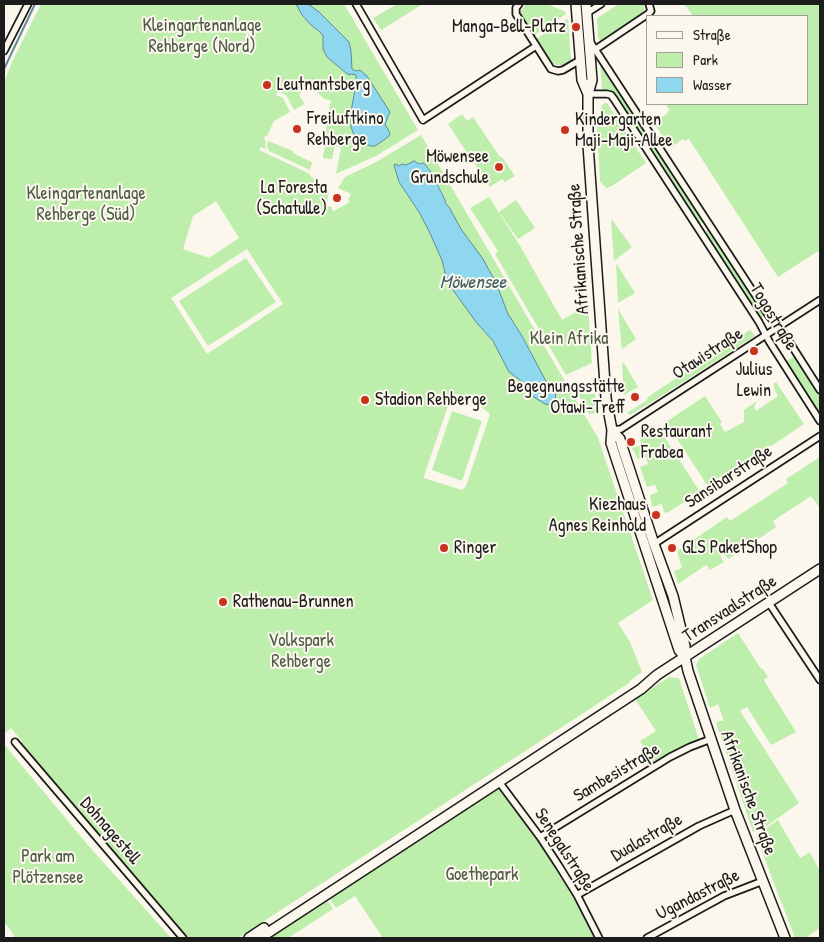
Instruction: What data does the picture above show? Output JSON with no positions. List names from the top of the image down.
{
  "streets": {
    "street": [
      "Afrikanische Straße",
      "Togostraße",
      "Otawistraße",
      "Sansibarstraße",
      "Transvaalstraße",
      "Sambesistraße",
      "Dohnagestell",
      "Dualastraße",
      "Senegalstraße",
      "Ugandastraße"
    ]
  },
  "crossings": [
    ["Afrikanische Straße", "Togostraße"],
    ["Afrikanische Straße", "Otawistraße"],
    ["Afrikanische Straße", "Sansibarstraße"],
    ["Afrikanische Straße", "Transvaalstraße"],
    ["Afrikanische Straße", "Sambesistraße"],
    ["Afrikanische Straße", "Dualastraße"],
    ["Afrikanische Straße", "Ugandastraße"],
    ["Togostraße", "Otawistraße"],
    ["Transvaalstraße", "Senegalstraße"],
    ["Sambesistraße", "Senegalstraße"],
    ["Dualastraße", "Senegalstraße"]
  ],
  "water": ["Möwensee"],
  "parks": [
    "Kleingartenanlage Rehberge (Nord)",
    "Kleingartenanlage Rehberge (Süd)",
    "Klein Afrika",
    "Volkspark Rehberge",
    "Park am Plötzensee",
    "Goethepark"
  ],
  "places": [
    "Manga-Bell-Platz",
    "Leutnantsberg",
    "Freiluftkino Rehberge",
    "Kindergarten Maji-Maji-Allee",
    "Möwensee Grundschule",
    "La Foresta (Schatulle)",
    "Julius Lewin",
    "Begegnungsstätte Otawi-Treff",
    "Stadion Rehberge",
    "Restaurant Frabea",
    "Kiezhaus Agnes Reinhold",
    "Ringer",
    "GLS PaketShop",
    "Rathenau-Brunnen"
  ],
  "legend": ["Straße", "Park", "Wasser"]
}
